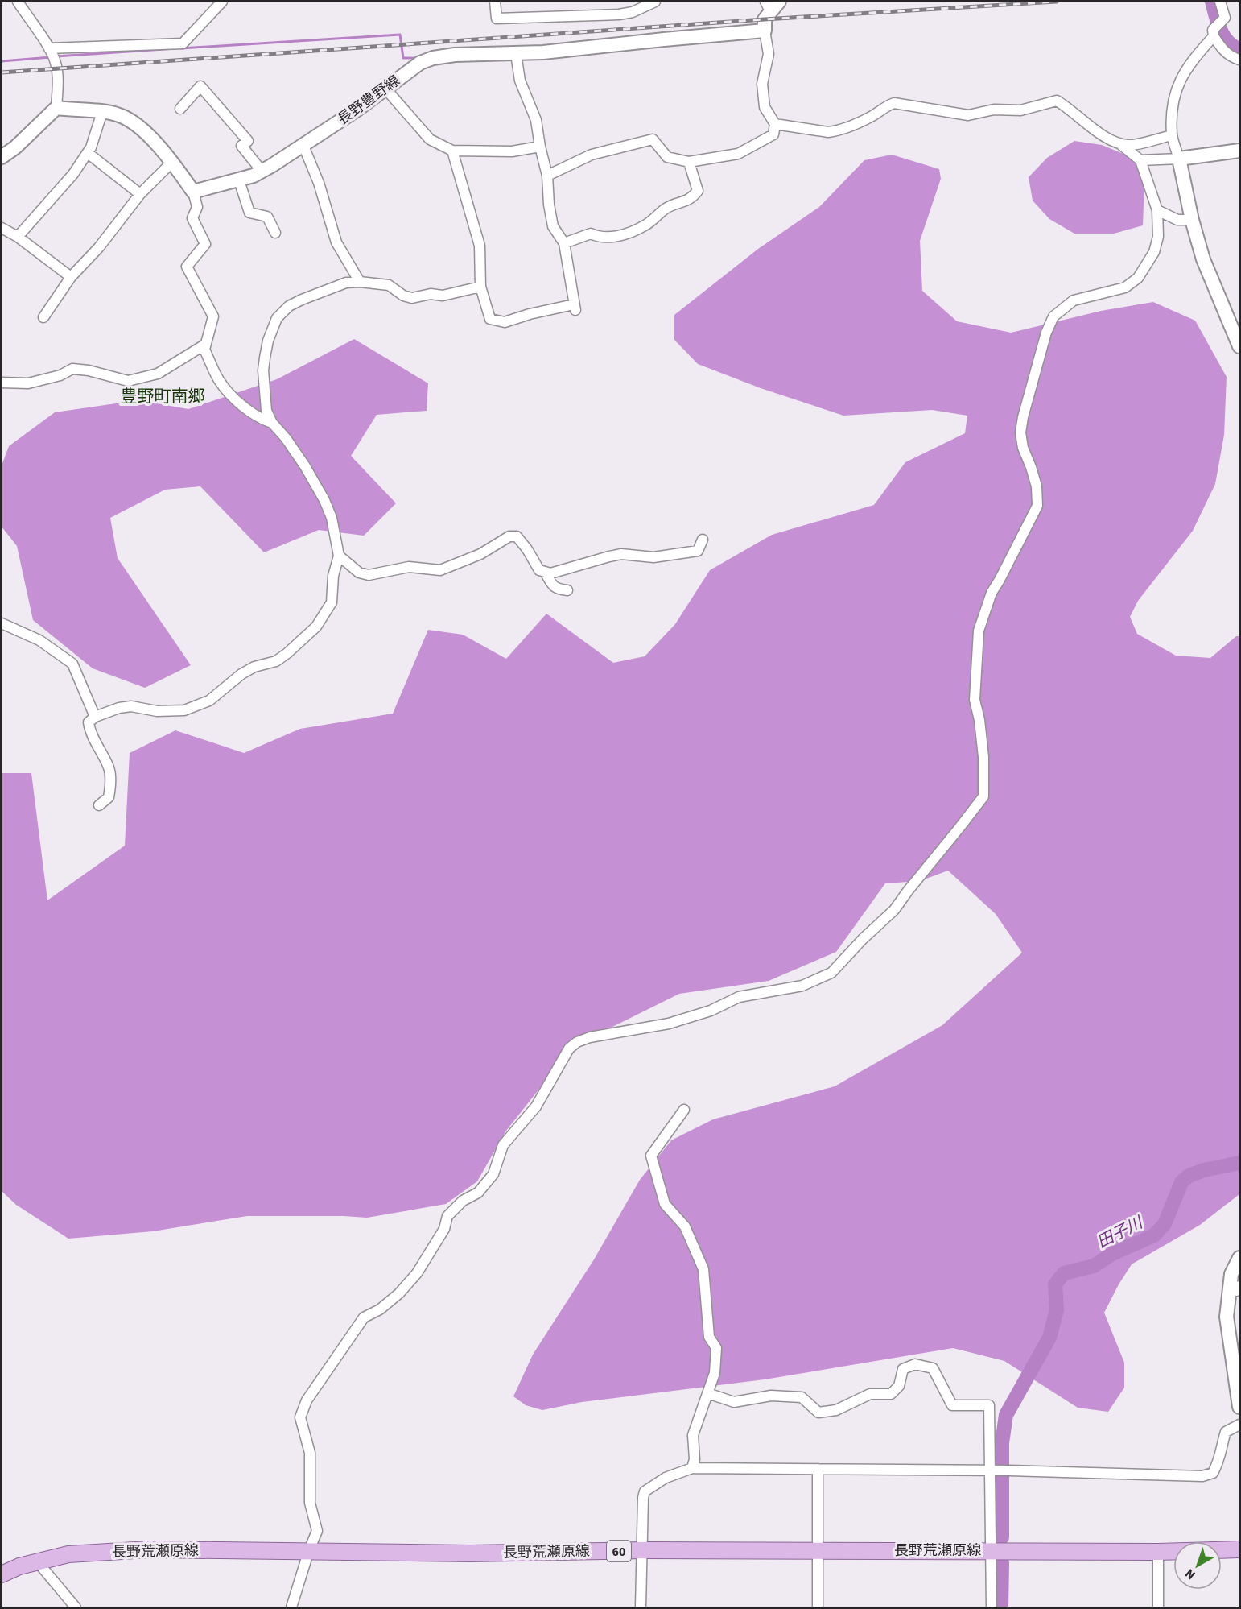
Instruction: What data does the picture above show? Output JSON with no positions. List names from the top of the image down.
{
  "streets": {
    "main road": ["長野豊野線", "長野荒瀬原線", "60"]
  },
  "districts": ["豊野町南郷"],
  "water": ["田子川"],
  "north": "bottom left"
}
